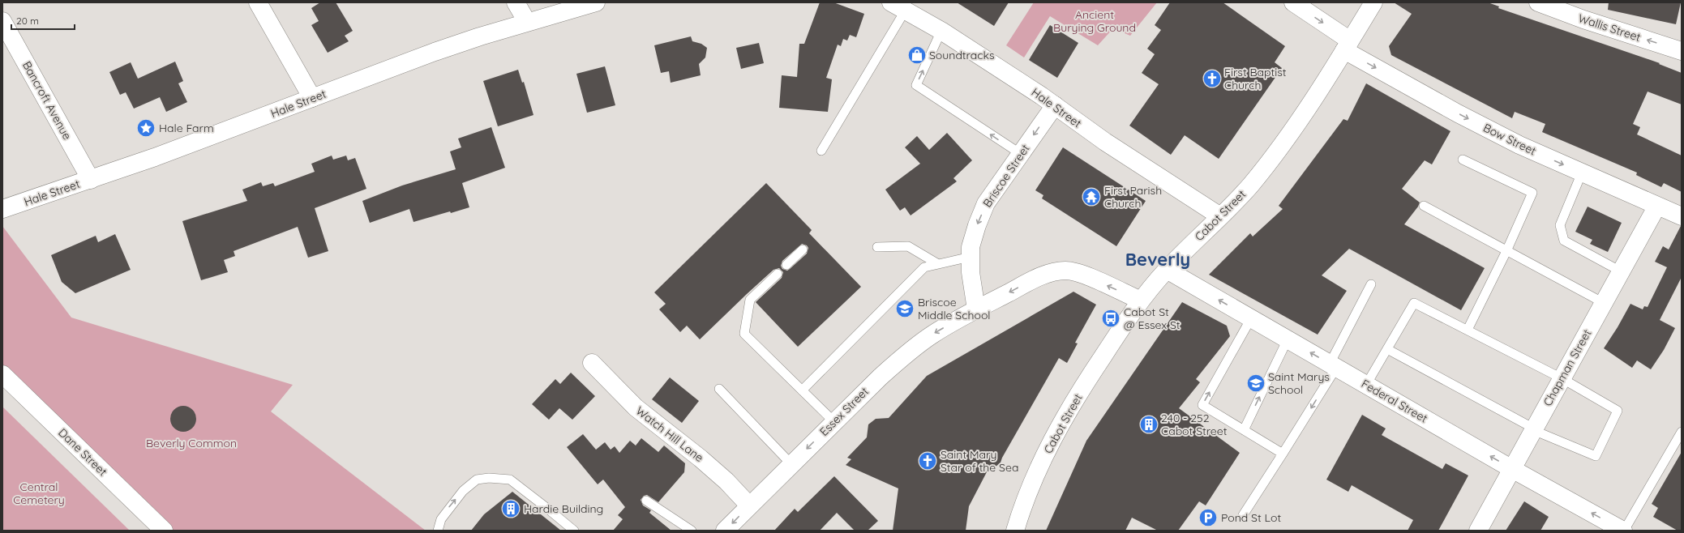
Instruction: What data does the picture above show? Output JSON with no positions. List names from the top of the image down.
{
  "streets": {
    "street": [
      "Wallis Street",
      "Bancroft Avenue",
      "Hale Street",
      "Bow Street",
      "Briscoe Street",
      "Cabot Street",
      "Chapman Street",
      "Federal Street",
      "Essex Street",
      "Watch Hill Lane",
      "Dane Street"
    ]
  },
  "crossings": [
    ["Bancroft Avenue", "Hale Street"],
    ["Hale Street", "Briscoe Street"],
    ["Hale Street", "Cabot Street"],
    ["Bow Street", "Cabot Street"],
    ["Bow Street", "Chapman Street"],
    ["Briscoe Street", "Essex Street"],
    ["Cabot Street", "Federal Street"],
    ["Cabot Street", "Essex Street"],
    ["Chapman Street", "Federal Street"],
    ["Essex Street", "Watch Hill Lane"]
  ],
  "one_way": [
    "Wallis Street",
    "Bow Street",
    "Briscoe Street",
    "Federal Street",
    "Essex Street"
  ],
  "districts": ["Beverly"],
  "parks": ["Ancient Burying Ground", "Beverly Common", "Central Cemetery"],
  "places": {
    "shop": ["Soundtracks"],
    "church": ["First Baptist Church", "Saint Mary Star of the Sea"],
    "place": ["Hale Farm"],
    "temple": ["First Parish Church"],
    "school or university": ["Briscoe Middle School", "Saint Marys School"],
    "bus stop": ["Cabot St @ Essex St"],
    "building": ["240 - 252 Cabot Street", "Hardie Building"],
    "parking": ["Pond St Lot"]
  },
  "scale_bar": "20 m"
}
